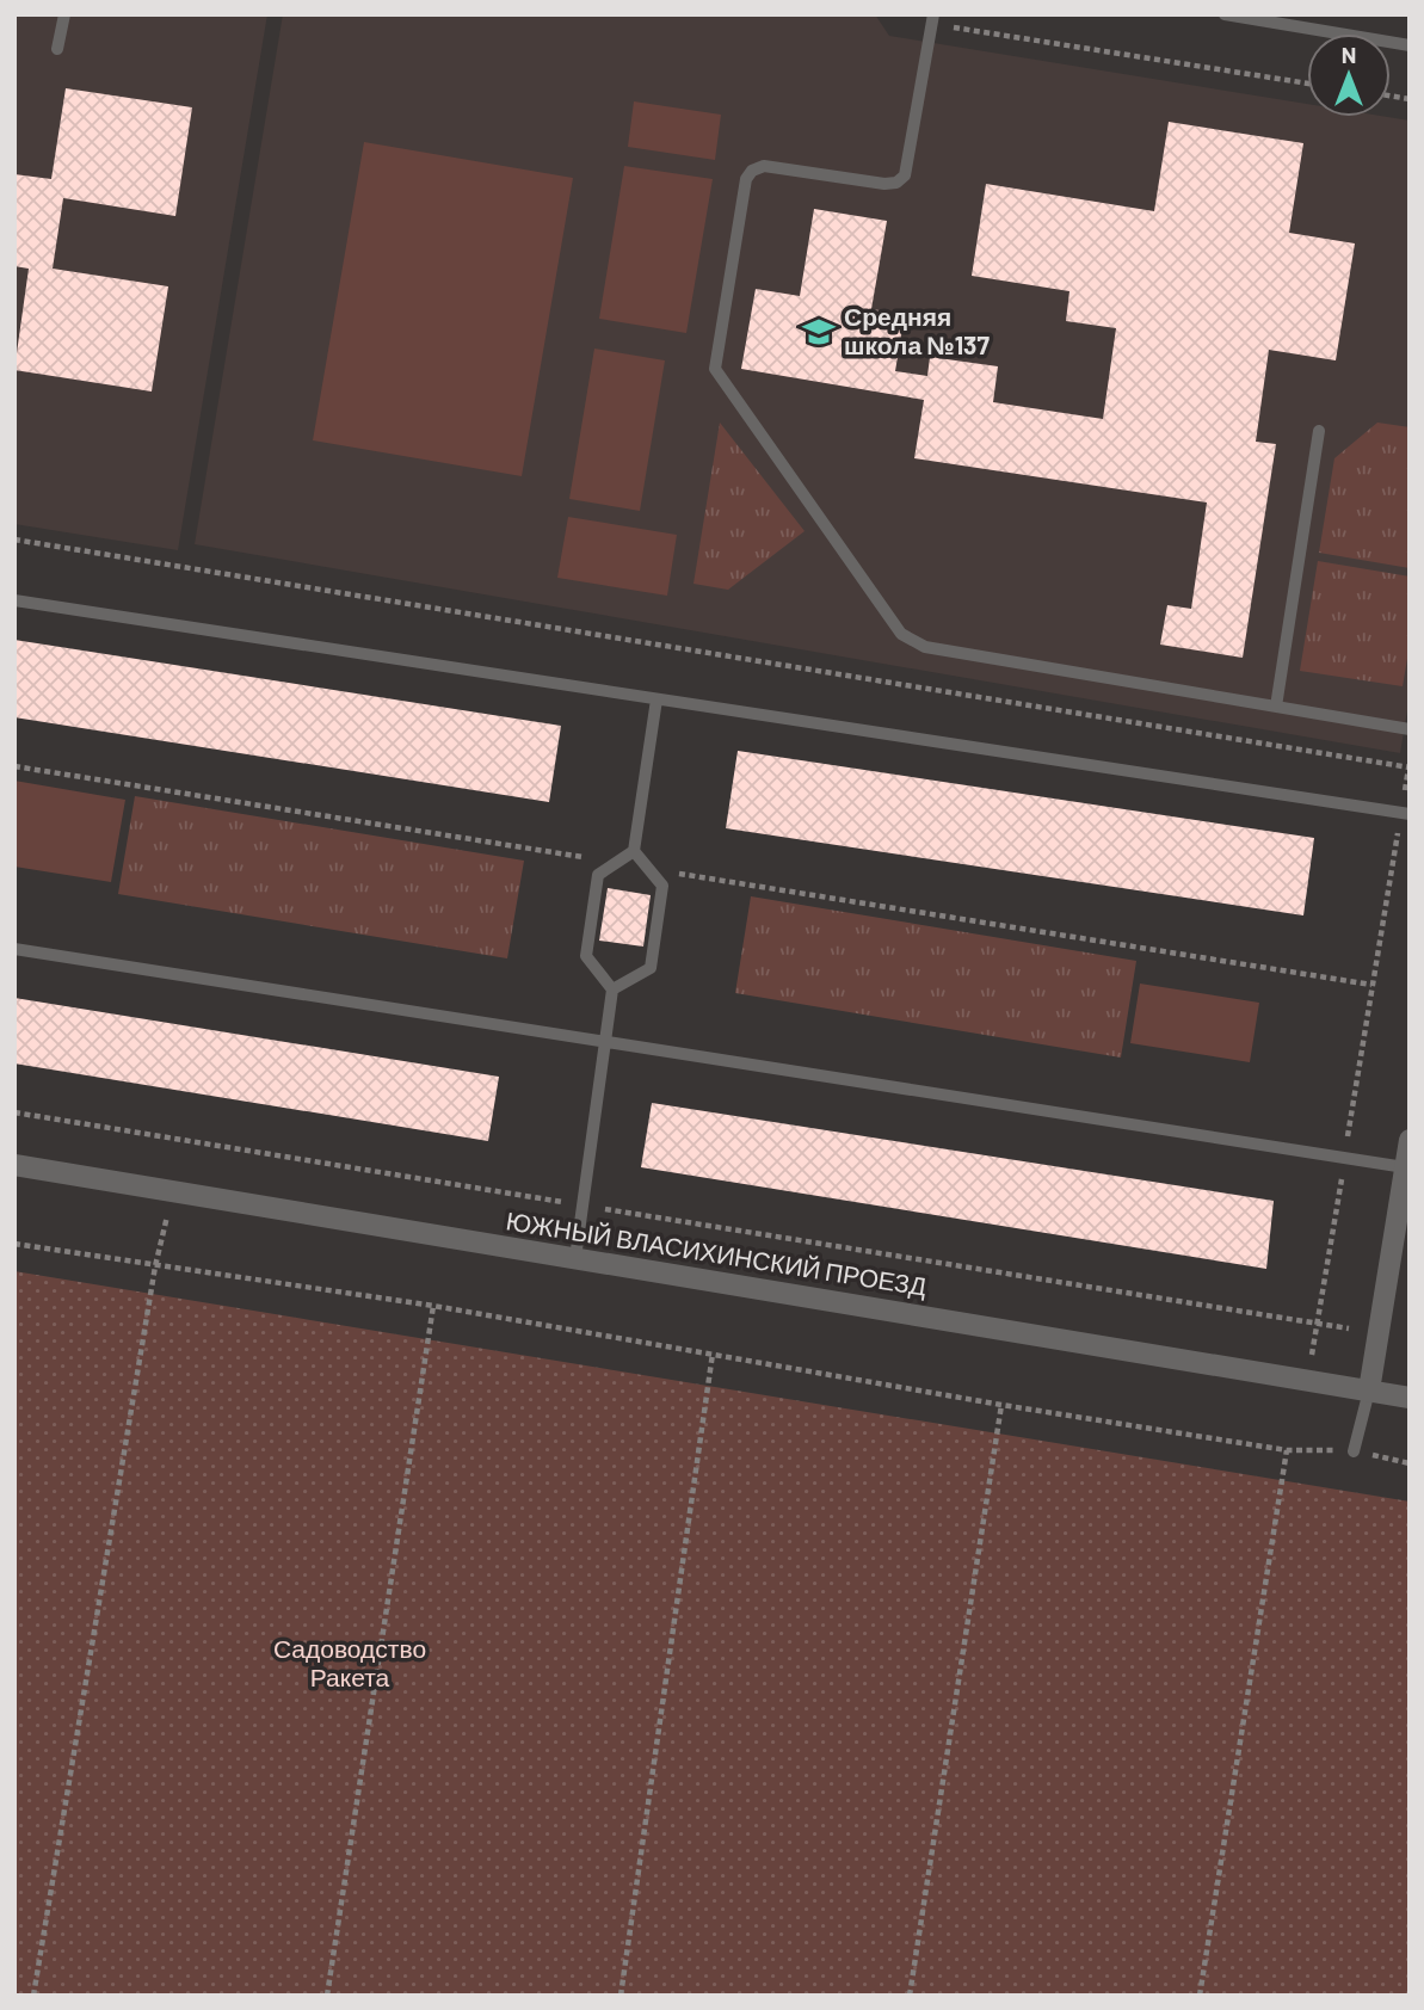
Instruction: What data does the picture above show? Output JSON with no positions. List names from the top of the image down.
{
  "streets": {
    "street": ["ЮЖНЫЙ ВЛАСИХИНСКИЙ ПРОЕЗД"]
  },
  "parks": ["Садоводство Ракета"],
  "places": {
    "school or university": ["Средняя школа №137"]
  },
  "north": "top"
}
